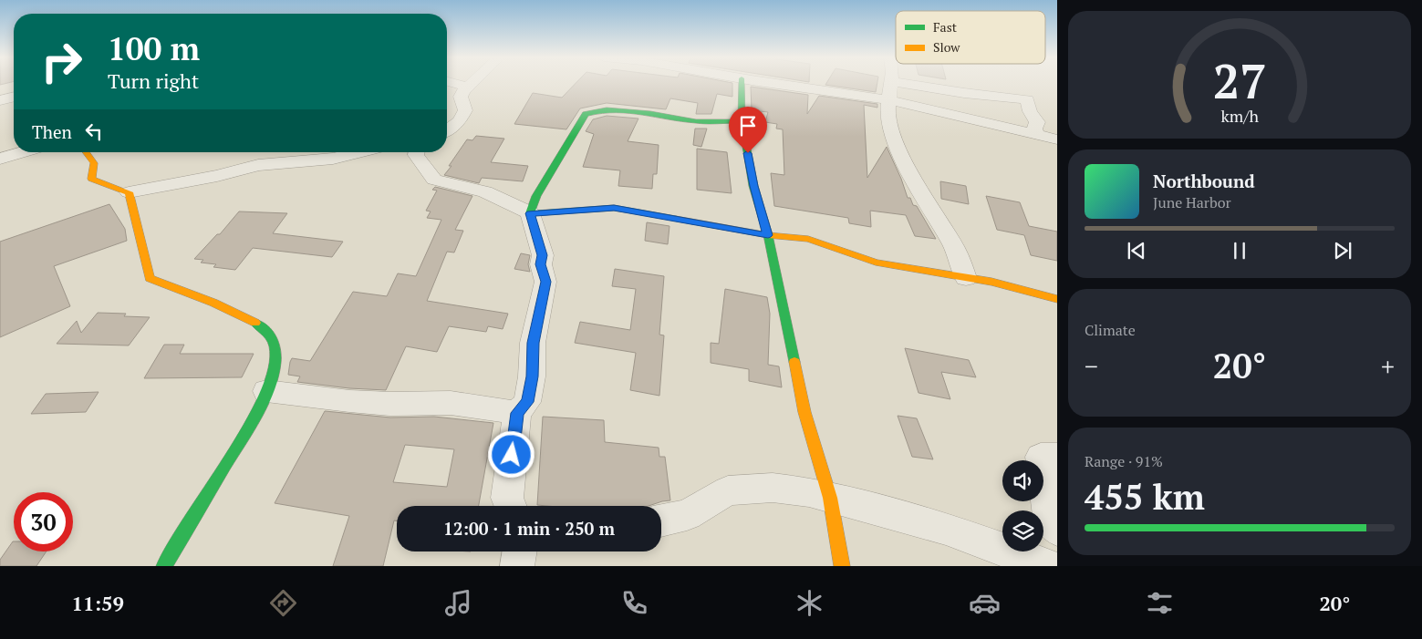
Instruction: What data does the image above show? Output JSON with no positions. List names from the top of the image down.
{
  "legend": ["Fast", "Slow"],
  "page": {
    "turn": ["100 m", "Turn right"],
    "then": "Then",
    "song": ["Northbound", "June Harbor"],
    "tile": [
      "Climate",
      ["Range · 91%", "455 km"]
    ],
    "heat": ["−", "20°", "+"],
    "limit": "30",
    "trip": "12:00 · 1 min · 250 m",
    "tabs": ["11:59", "20°"],
    "gauge": ["27", "km/h"]
  }
}
